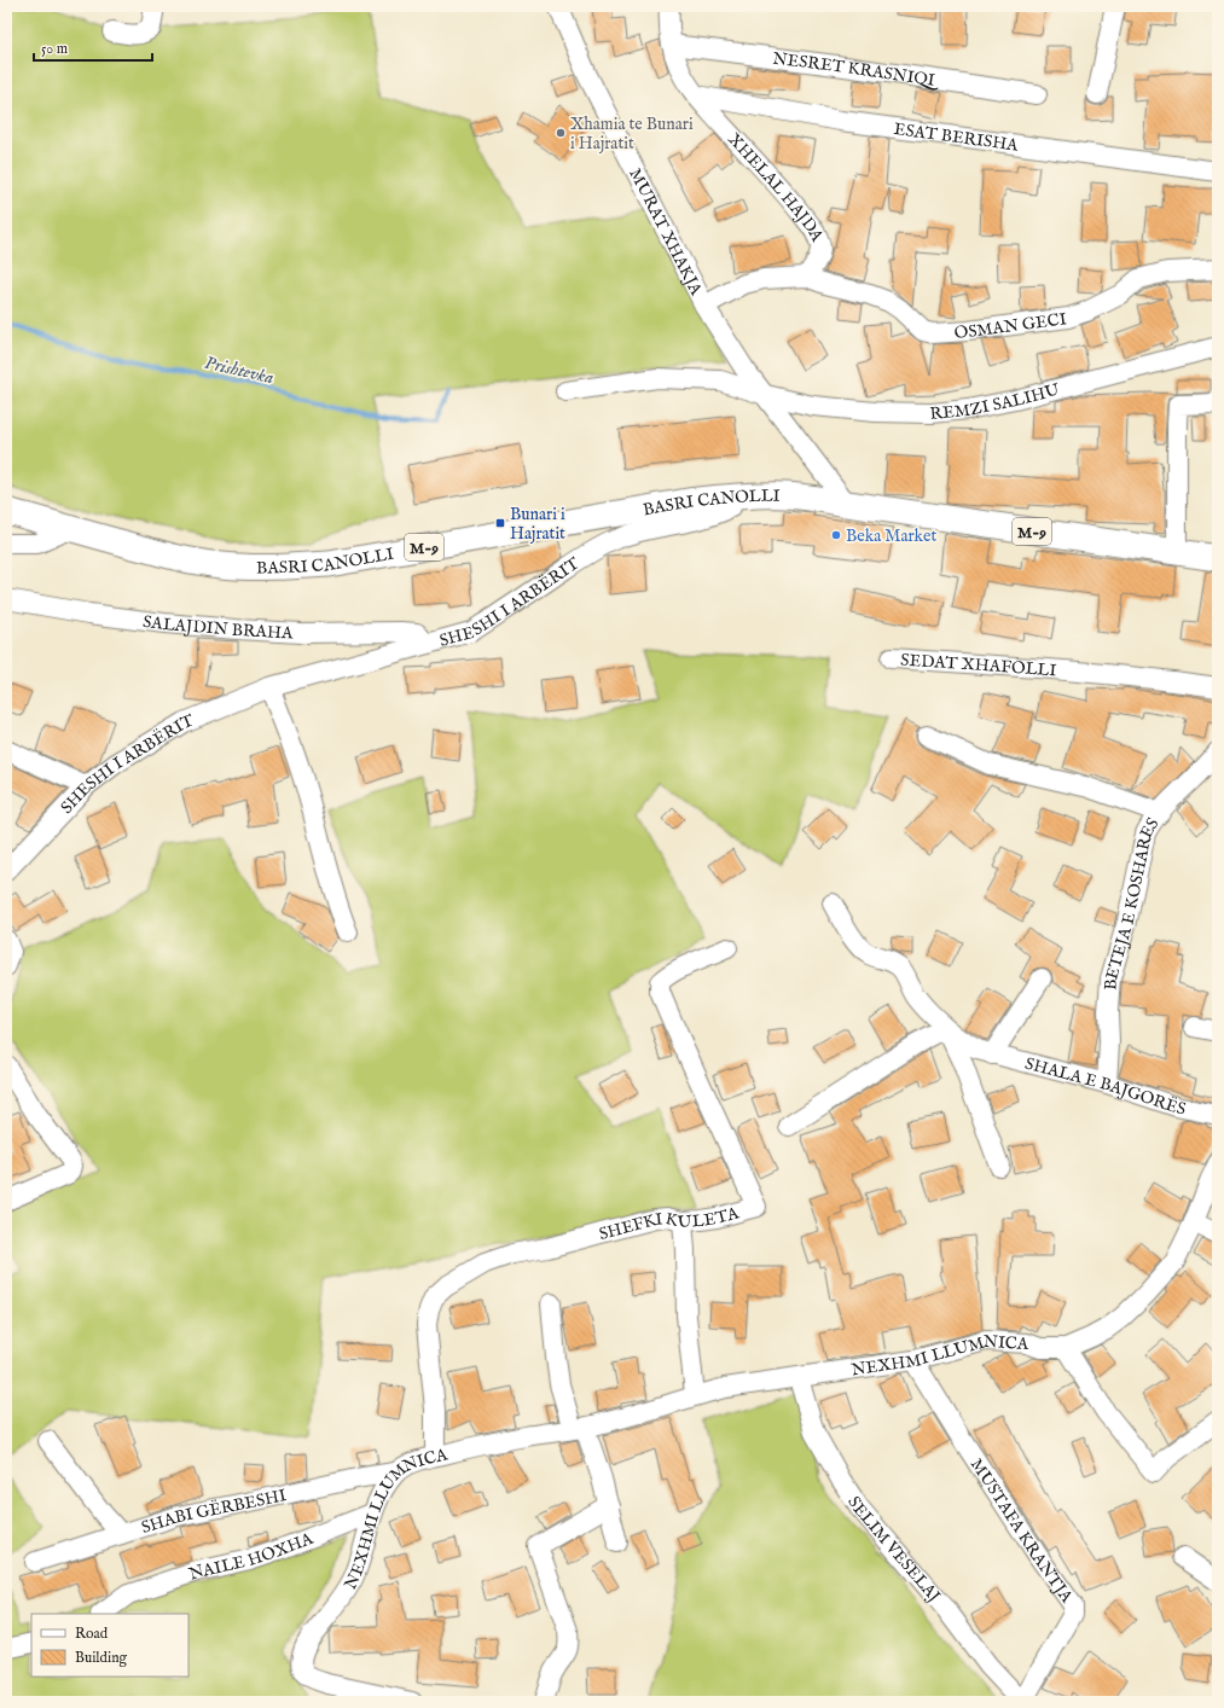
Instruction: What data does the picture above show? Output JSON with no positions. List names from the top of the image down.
{
  "streets": {
    "main road": ["BASRI CANOLLI", "M-9"],
    "street": [
      "NESRET KRASNIQI",
      "ESAT BERISHA",
      "XHELAL HAJDA",
      "MURAT XHAKJA",
      "OSMAN GECI",
      "REMZI SALIHU",
      "SHESHI I ARBËRIT",
      "SALAJDIN BRAHA",
      "SEDAT XHAFOLLI",
      "BETEJA E KOSHARES",
      "SHALA E BAJGORËS",
      "SHEFKI KULETA",
      "NEXHMI LLUMNICA",
      "SHABI GËRBESHI",
      "MUSTAFA KRANTJA",
      "SELIM VESELAJ",
      "NAILE HOXHA"
    ]
  },
  "crossings": [
    ["NESRET KRASNIQI", "XHELAL HAJDA"],
    ["ESAT BERISHA", "XHELAL HAJDA"],
    ["XHELAL HAJDA", "OSMAN GECI"],
    ["MURAT XHAKJA", "REMZI SALIHU"],
    ["MURAT XHAKJA", "BASRI CANOLLI"],
    ["MURAT XHAKJA", "M-9"],
    ["BASRI CANOLLI", "M-9"],
    ["BASRI CANOLLI", "SHESHI I ARBËRIT"],
    ["SHESHI I ARBËRIT", "SALAJDIN BRAHA"],
    ["BETEJA E KOSHARES", "SHALA E BAJGORËS"],
    ["SHEFKI KULETA", "NEXHMI LLUMNICA"],
    ["NEXHMI LLUMNICA", "SHABI GËRBESHI"],
    ["NEXHMI LLUMNICA", "MUSTAFA KRANTJA"],
    ["NEXHMI LLUMNICA", "SELIM VESELAJ"],
    ["NEXHMI LLUMNICA", "NAILE HOXHA"],
    ["MUSTAFA KRANTJA", "SELIM VESELAJ"]
  ],
  "water": ["Prishtevka"],
  "places": {
    "other": ["Xhamia te Bunari i Hajratit", "Beka Market"],
    "transit": ["Bunari i Hajratit"]
  },
  "legend": ["Road", "Building"],
  "scale_bar": "50 m"
}
